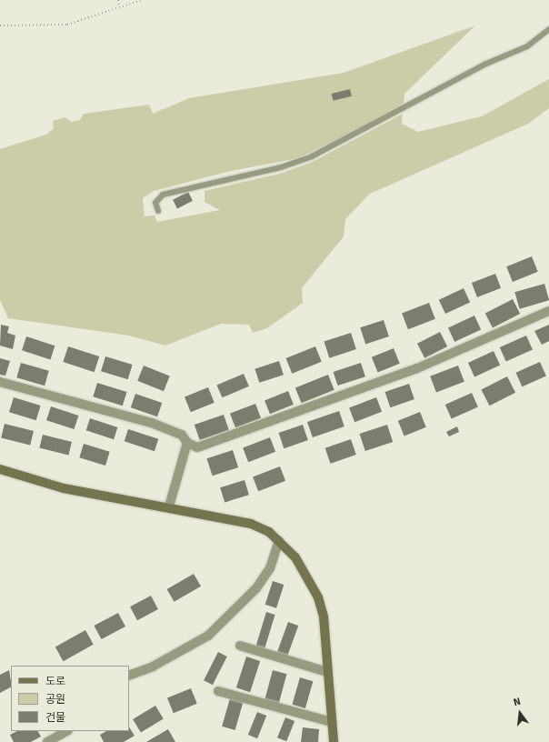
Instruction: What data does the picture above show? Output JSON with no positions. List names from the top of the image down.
{
  "legend": ["도로", "공원", "건물"],
  "north": "top"
}
